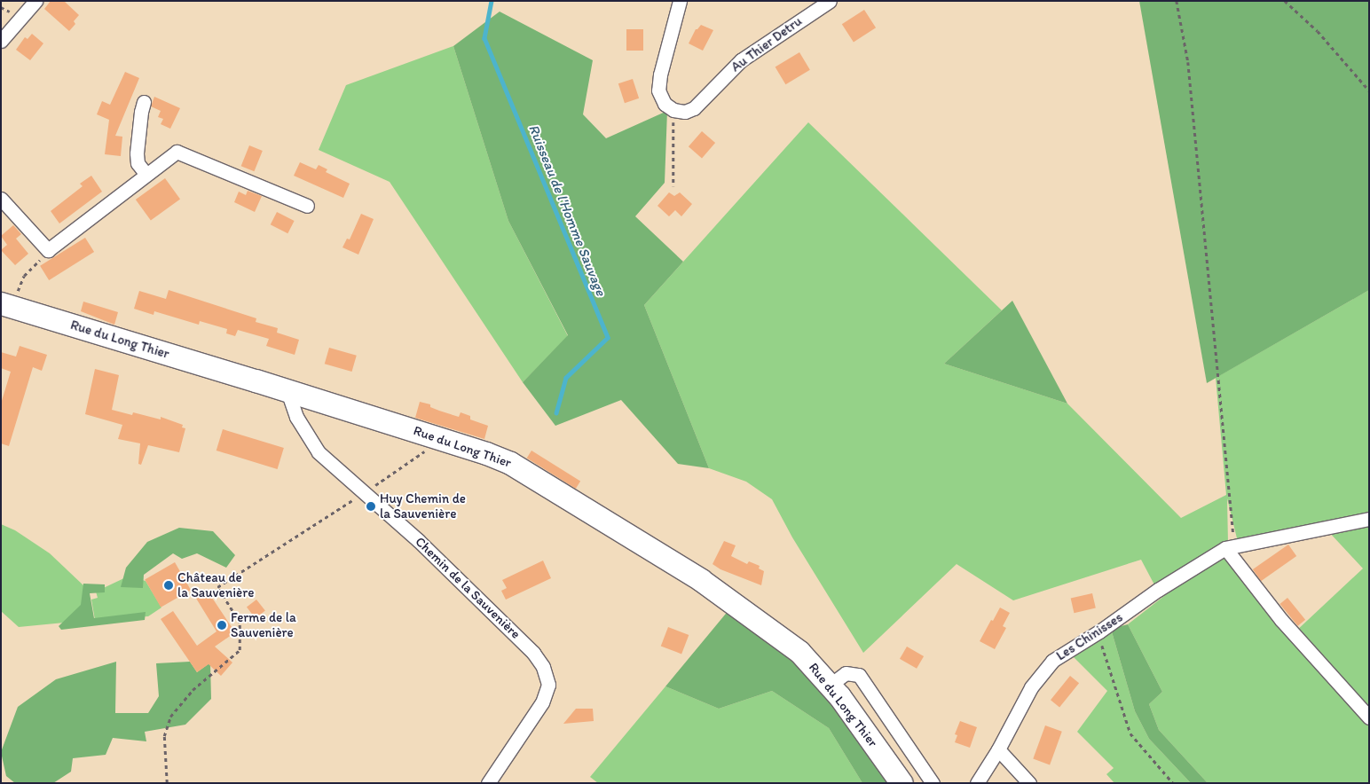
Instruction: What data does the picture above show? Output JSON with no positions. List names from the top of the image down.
{
  "streets": {
    "main road": ["Rue du Long Thier"],
    "street": ["Au Thier Detru", "Chemin de la Sauvenière", "Les Chinisses"]
  },
  "crossings": [
    ["Rue du Long Thier", "Chemin de la Sauvenière"]
  ],
  "water": ["Ruisseau de l'Homme Sauvage"],
  "places": ["Huy Chemin de la Sauvenière", "Château de la Sauvenière", "Ferme de la Sauvenière"]
}
